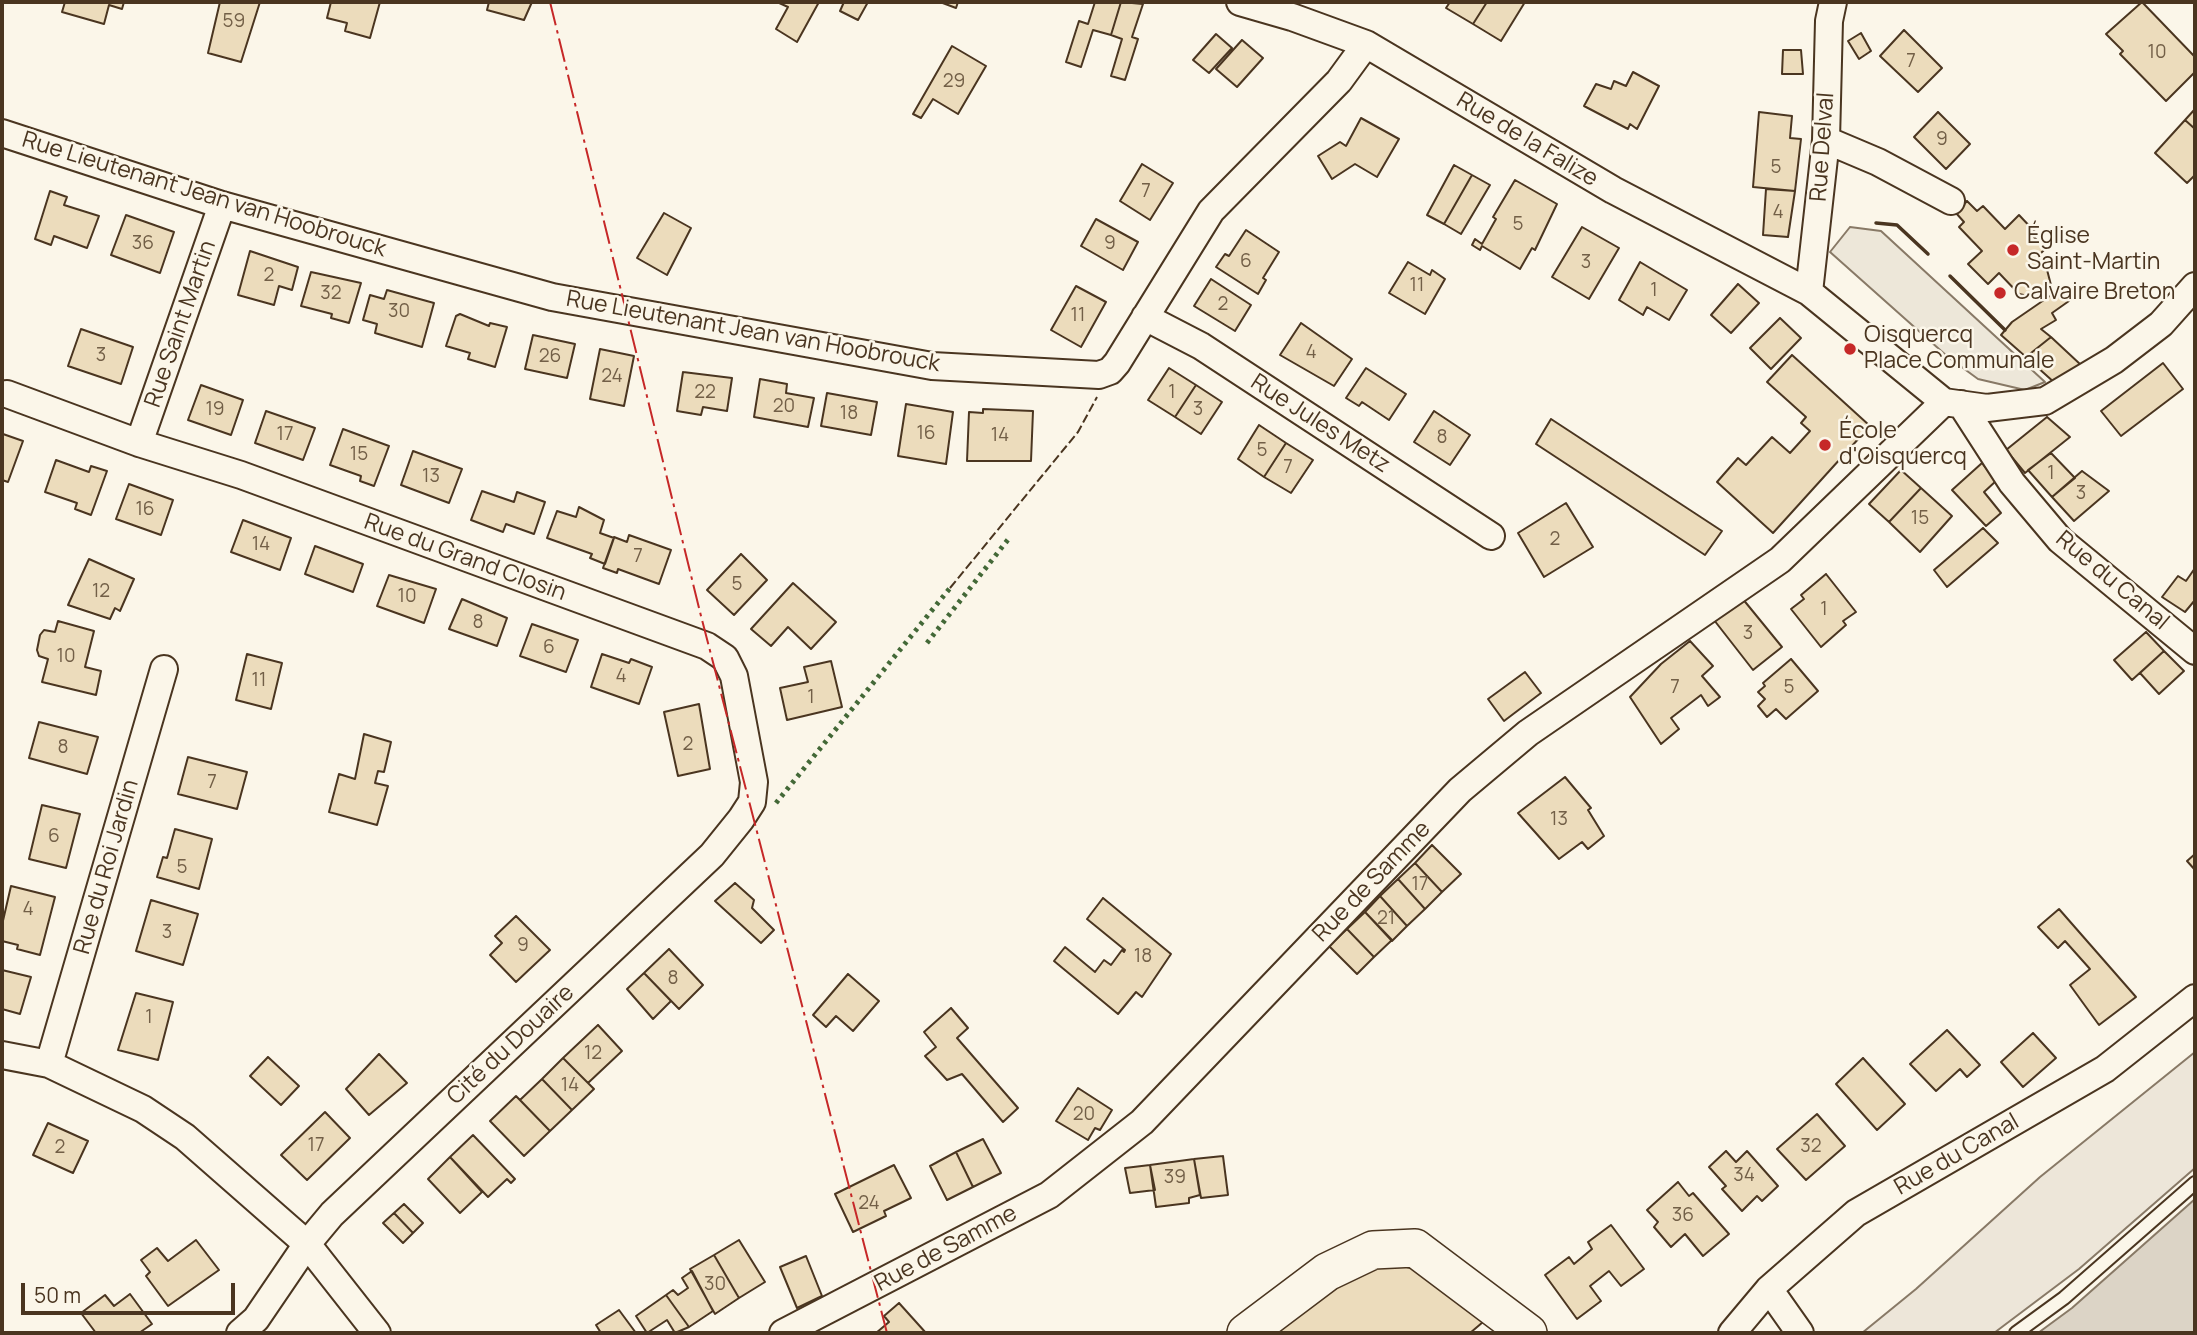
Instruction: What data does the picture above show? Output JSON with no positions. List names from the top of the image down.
{
  "streets": {
    "street": [
      "Rue de la Falize",
      "Rue Delval",
      "Rue Lieutenant Jean van Hoobrouck",
      "Rue Saint Martin",
      "Rue Jules Metz",
      "Rue du Grand Closin",
      "Rue du Canal",
      "Rue du Roi Jardin",
      "Rue de Samme",
      "Cité du Douaire"
    ]
  },
  "crossings": [
    ["Rue de la Falize", "Rue Delval"],
    ["Rue de la Falize", "Rue Lieutenant Jean van Hoobrouck"],
    ["Rue de la Falize", "Rue du Canal"],
    ["Rue de la Falize", "Rue de Samme"],
    ["Rue Lieutenant Jean van Hoobrouck", "Rue Saint Martin"],
    ["Rue Lieutenant Jean van Hoobrouck", "Rue Jules Metz"],
    ["Rue Saint Martin", "Rue du Grand Closin"],
    ["Rue du Grand Closin", "Cité du Douaire"],
    ["Rue du Canal", "Rue de Samme"]
  ],
  "places": [
    "Église Saint-Martin",
    "Calvaire Breton",
    "Oisquercq Place Communale",
    "École d'Oisquercq"
  ],
  "house_numbers": [
    "59",
    "10",
    "7",
    "29",
    "9",
    "5",
    "7",
    "4",
    "5",
    "36",
    "9",
    "6",
    "3",
    "2",
    "11",
    "1",
    "32",
    "2",
    "30",
    "11",
    "4",
    "3",
    "26",
    "24",
    "22",
    "1",
    "20",
    "19",
    "3",
    "18",
    "16",
    "17",
    "14",
    "8",
    "5",
    "15",
    "7",
    "1",
    "13",
    "3",
    "16",
    "15",
    "2",
    "14",
    "7",
    "5",
    "12",
    "10",
    "1",
    "8",
    "3",
    "6",
    "10",
    "4",
    "11",
    "7",
    "5",
    "1",
    "2",
    "8",
    "7",
    "13",
    "6",
    "5",
    "17",
    "4",
    "21",
    "3",
    "9",
    "18",
    "8",
    "1",
    "12",
    "14",
    "20",
    "17",
    "32",
    "2",
    "34",
    "39",
    "24",
    "36",
    "30"
  ],
  "scale_bar": "50 m"
}
